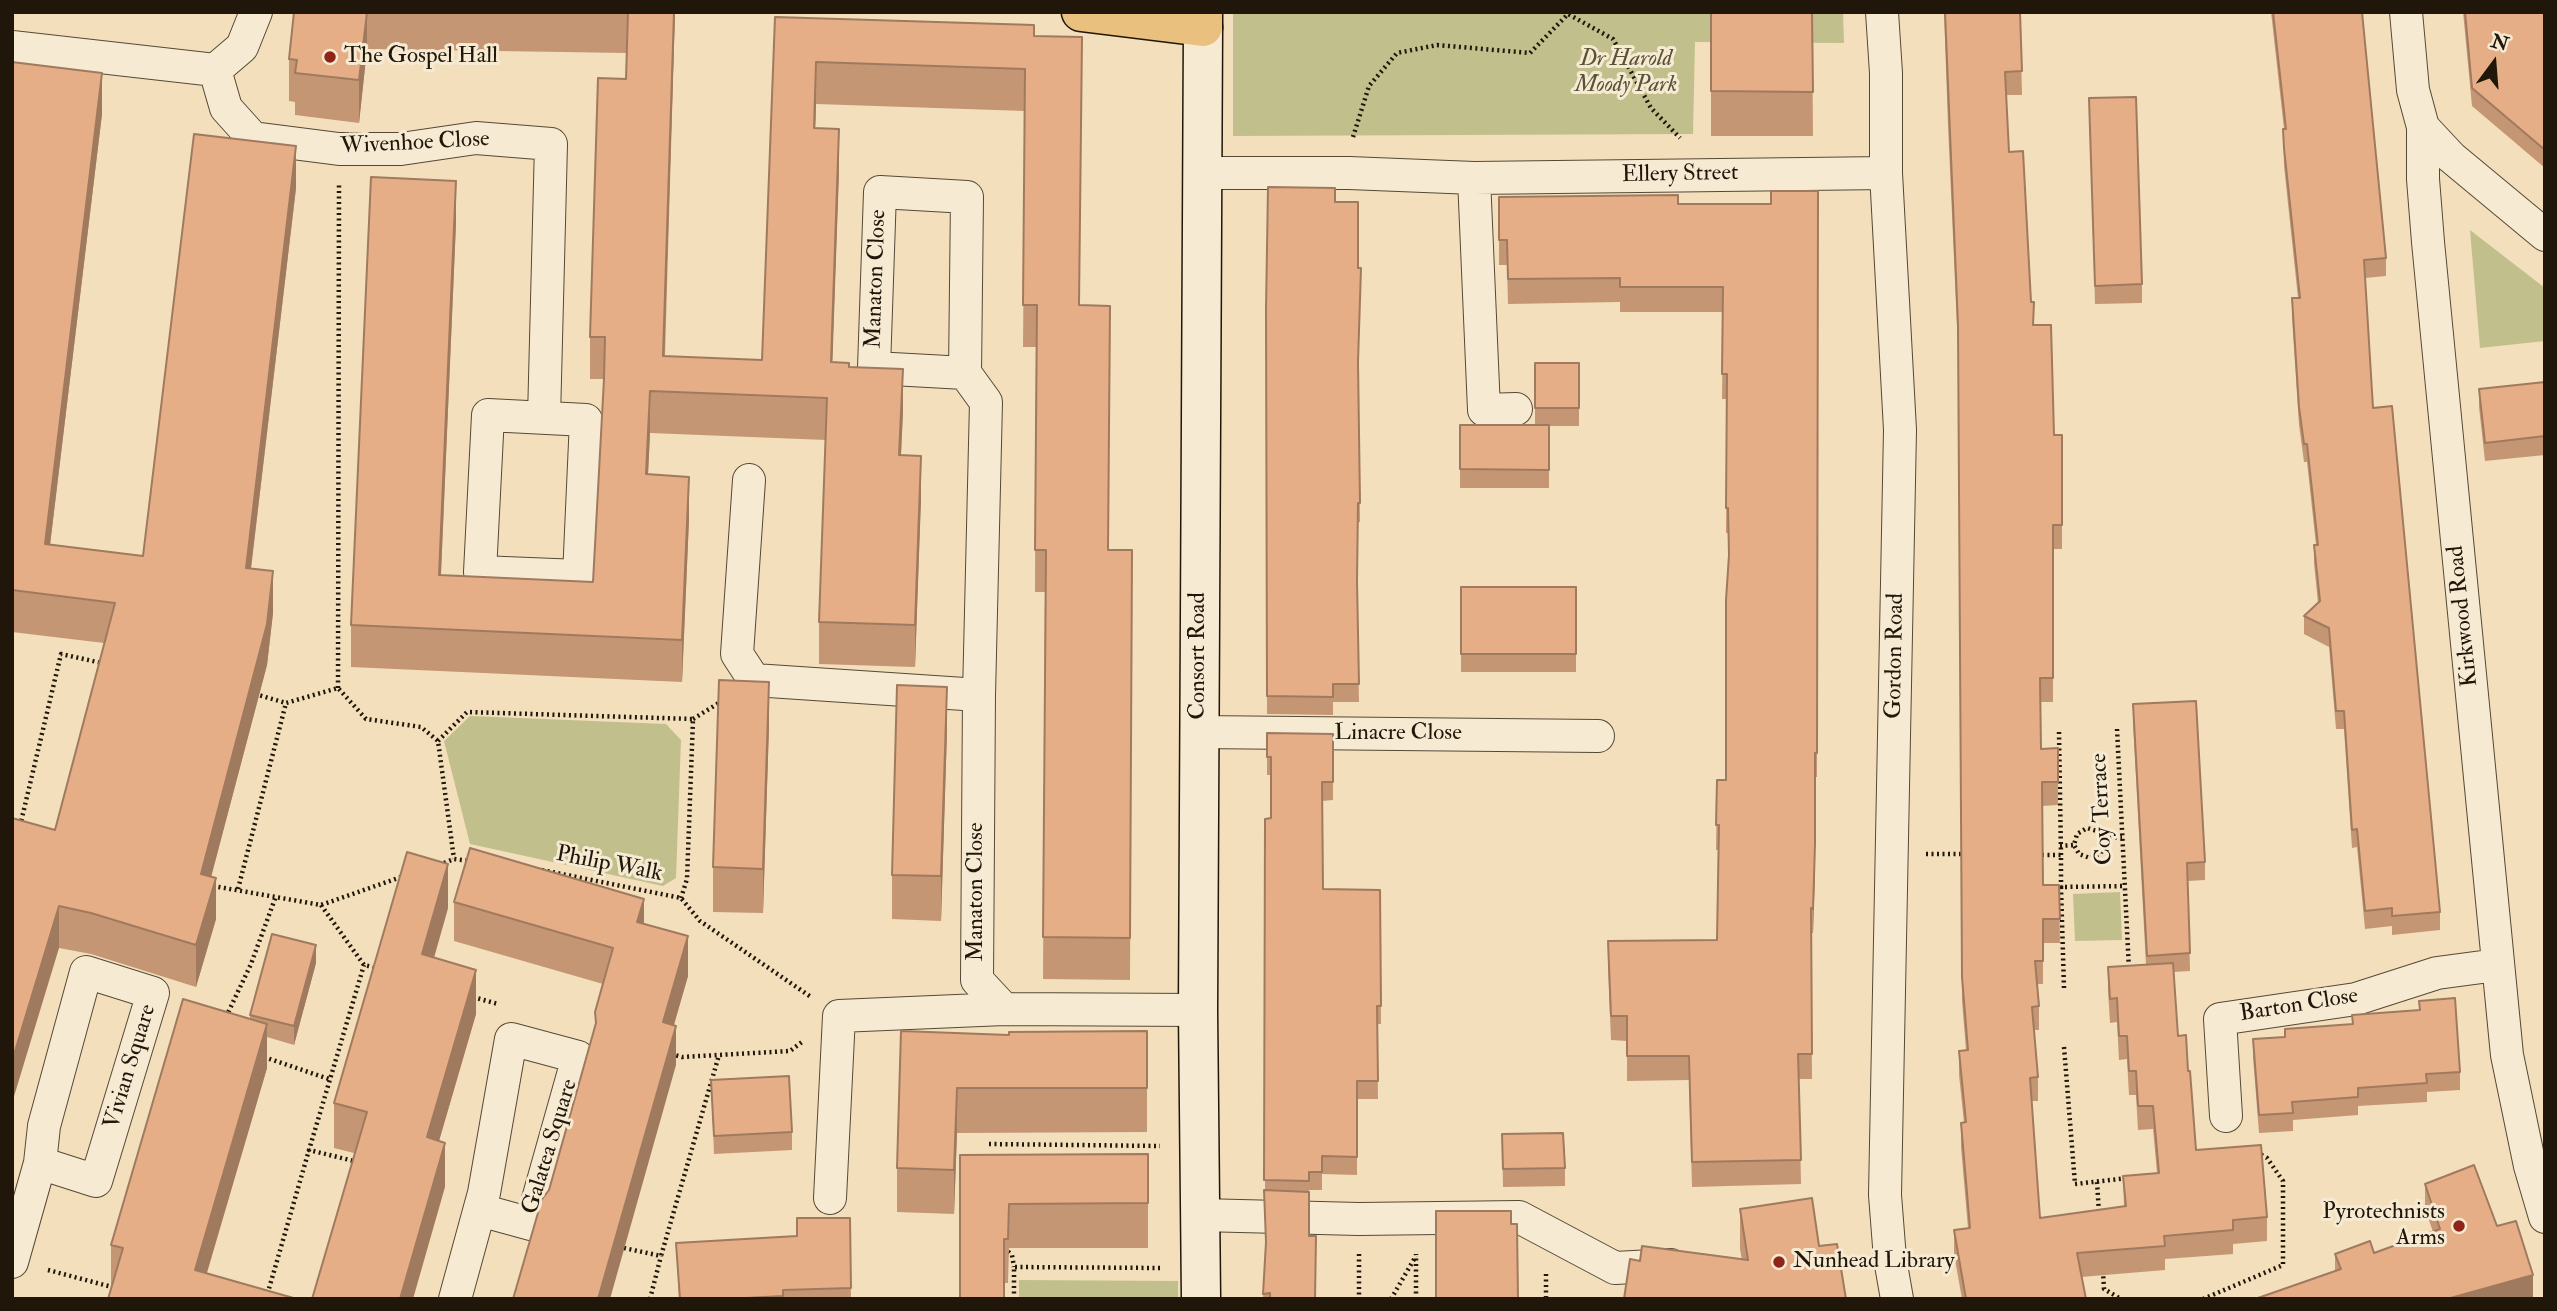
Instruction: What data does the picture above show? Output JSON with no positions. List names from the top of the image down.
{
  "streets": {
    "street": [
      "Wivenhoe Close",
      "Ellery Street",
      "Manaton Close",
      "Kirkwood Road",
      "Consort Road",
      "Gordon Road",
      "Linacre Close",
      "Barton Close",
      "Vivian Square",
      "Galatea Square"
    ],
    "path": ["Coy Terrace", "Philip Walk"]
  },
  "crossings": [
    ["Ellery Street", "Consort Road"],
    ["Ellery Street", "Gordon Road"],
    ["Kirkwood Road", "Barton Close"],
    ["Consort Road", "Linacre Close"]
  ],
  "parks": ["Dr Harold Moody Park"],
  "places": ["The Gospel Hall", "Pyrotechnists Arms", "Nunhead Library"],
  "north": "top"
}
